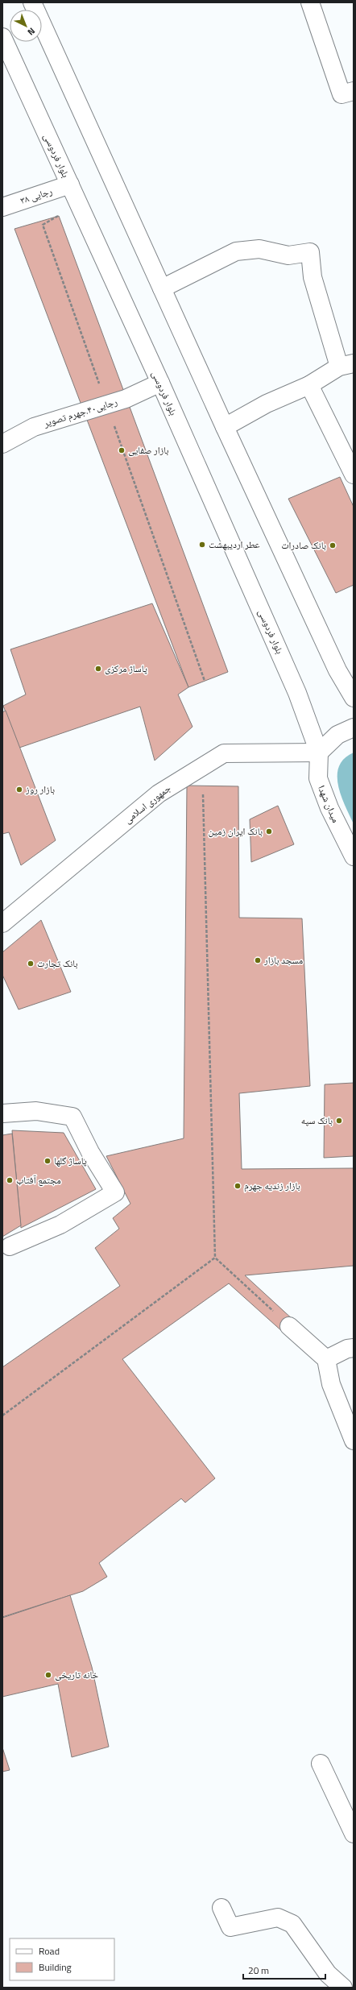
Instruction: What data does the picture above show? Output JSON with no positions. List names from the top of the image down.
{
  "streets": {
    "street": [
      "بلوار فردوسی",
      "رجایی ۳۸",
      "رجایی۴۰.جهرم تصویر",
      "جمهوری اسلامی",
      "میدان شهدا"
    ]
  },
  "crossings": [
    ["بلوار فردوسی", "رجایی ۳۸"],
    ["بلوار فردوسی", "رجایی۴۰.جهرم تصویر"],
    ["بلوار فردوسی", "جمهوری اسلامی"],
    ["بلوار فردوسی", "میدان شهدا"],
    ["جمهوری اسلامی", "میدان شهدا"]
  ],
  "places": [
    "بازار صفایی",
    "عطر اردیبهشت",
    "بانک صادرات",
    "پاساژ مرکزی",
    "بازار روز",
    "بانک ایران زمین",
    "مسجد بازار",
    "بانک تجارت",
    "بانک سپه",
    "پاساژ گلها",
    "مجتمع آفتاب",
    "بازار زندیه جهرم",
    "خانه تاریخی"
  ],
  "legend": ["Road", "Building"],
  "scale_bar": "20 m",
  "north": "bottom right"
}
